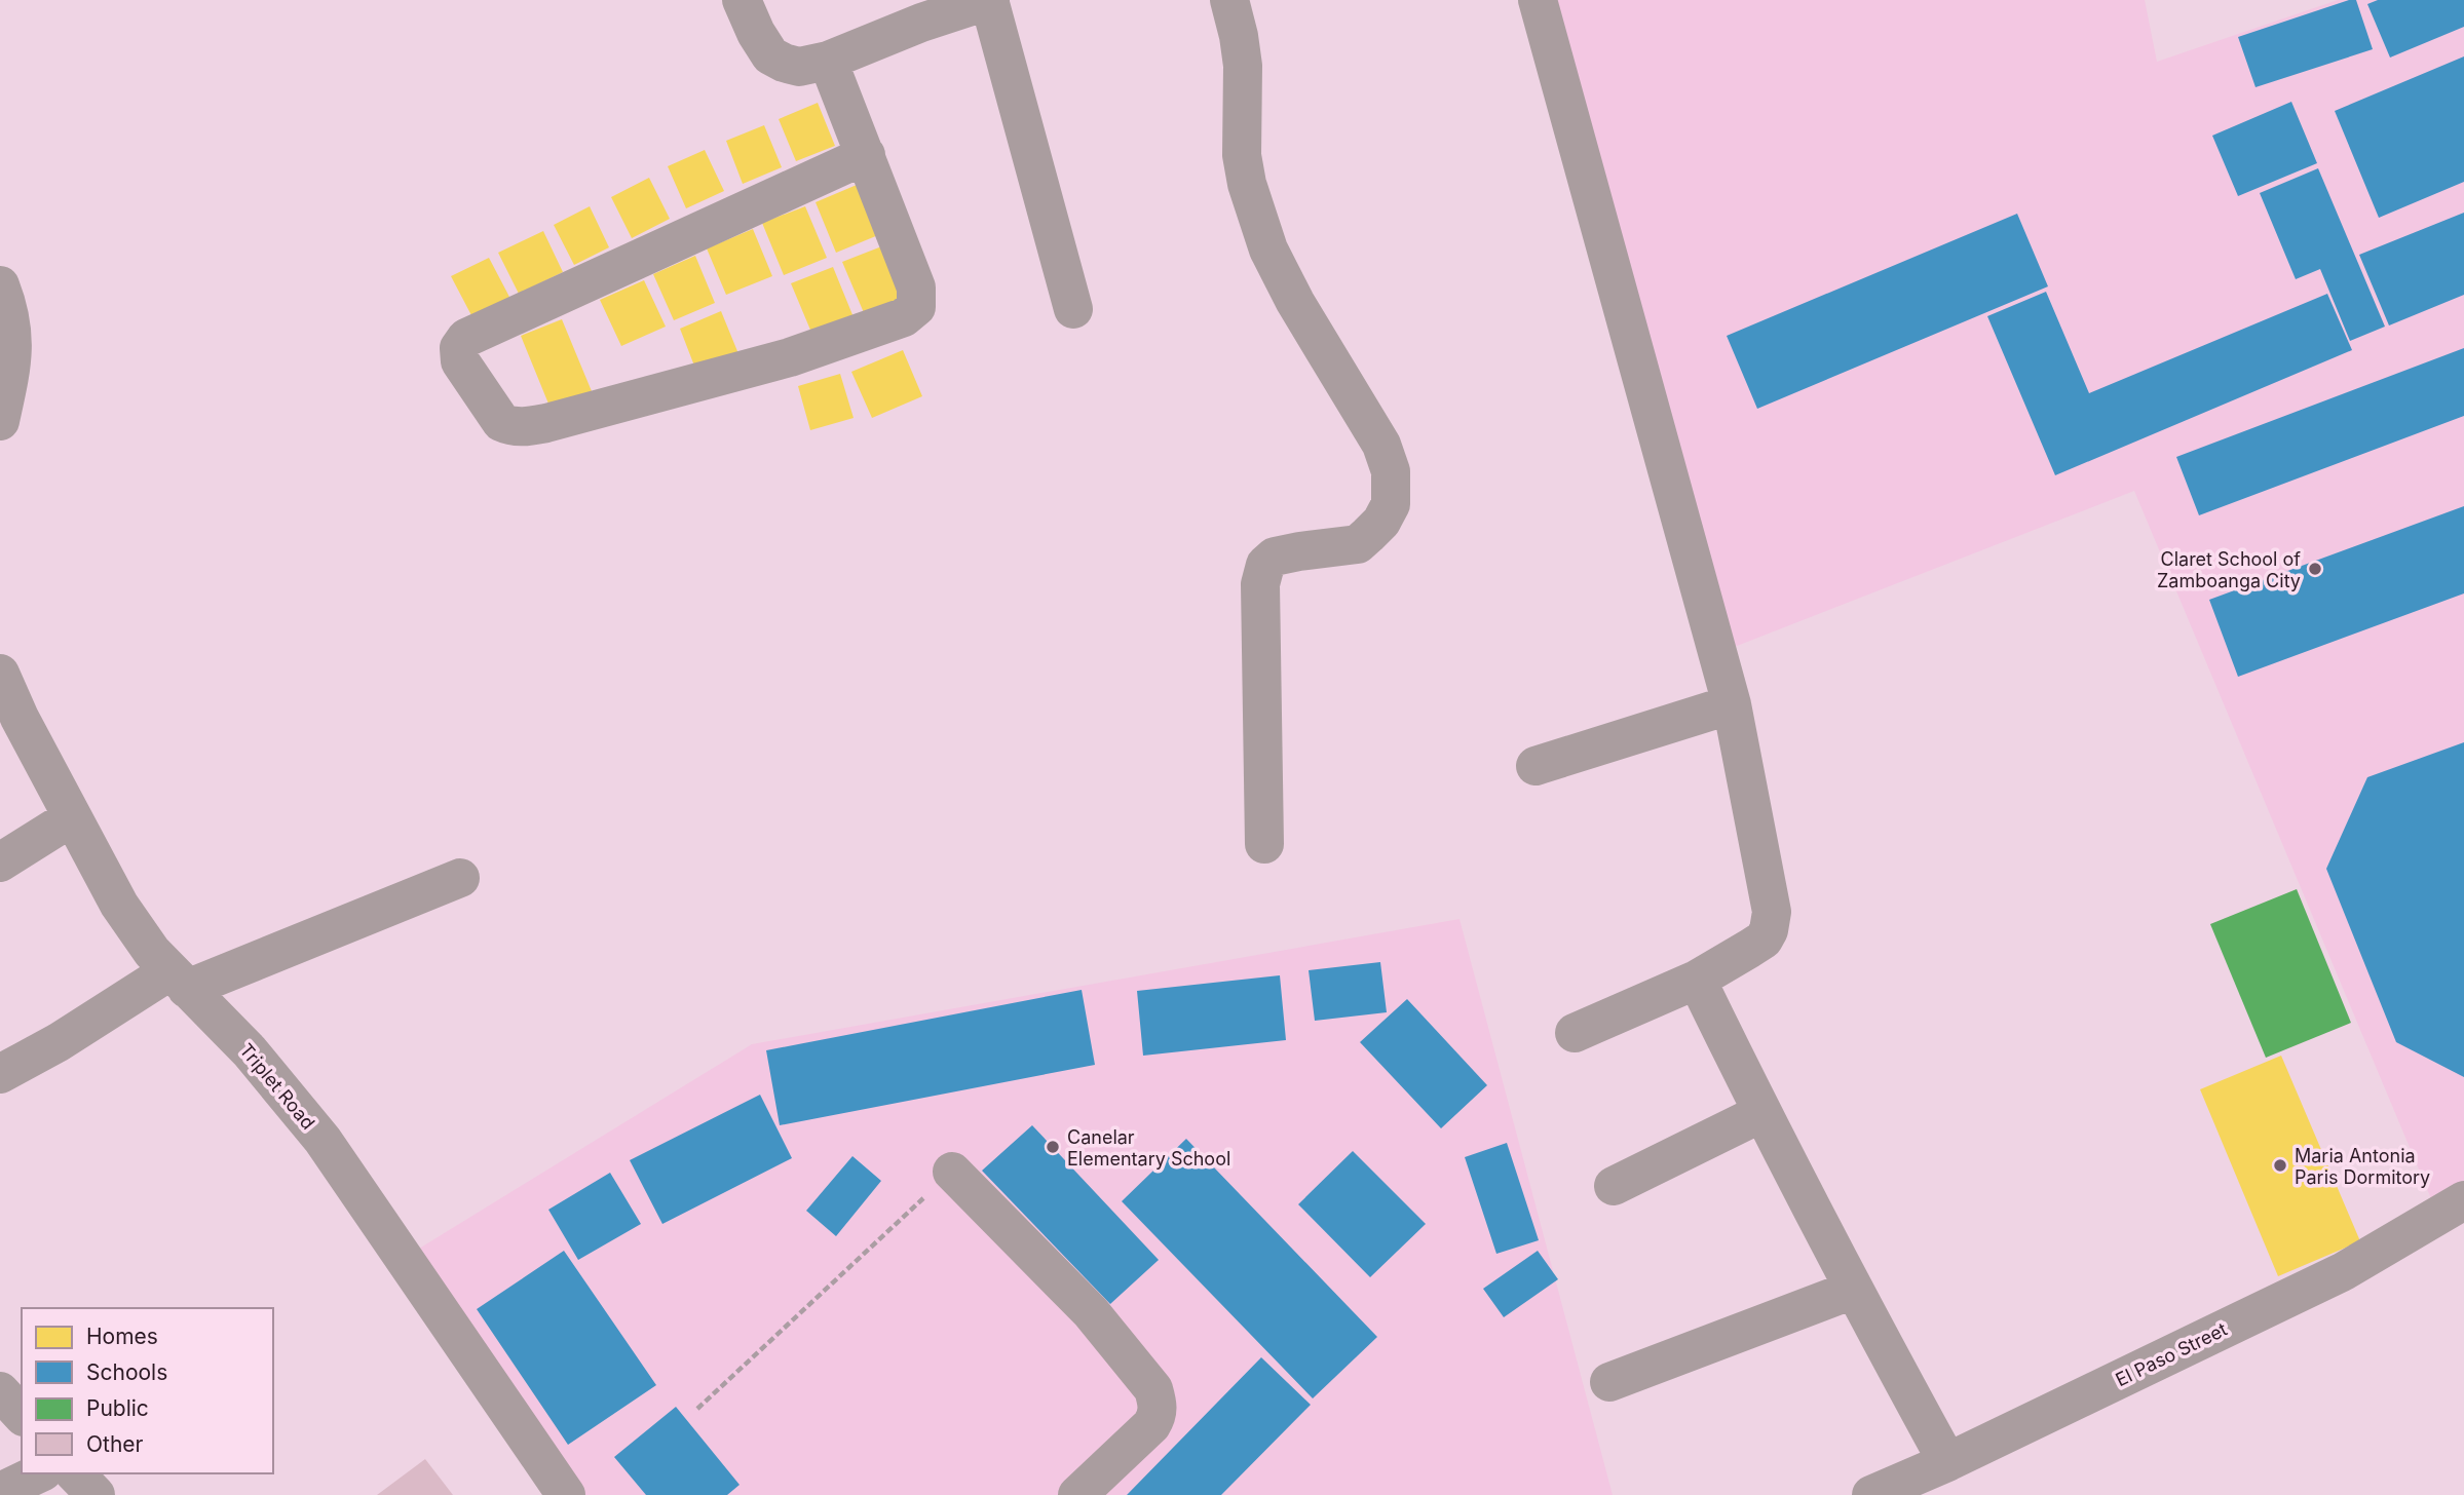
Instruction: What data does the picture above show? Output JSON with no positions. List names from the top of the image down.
{
  "streets": {
    "street": ["Triplet Road", "El Paso Street"]
  },
  "places": ["Claret School of Zamboanga City", "Canelar Elementary School", "Maria Antonia Paris Dormitory"],
  "legend": [
    "Homes",
    "Schools",
    "Public",
    "Other"
  ]
}
